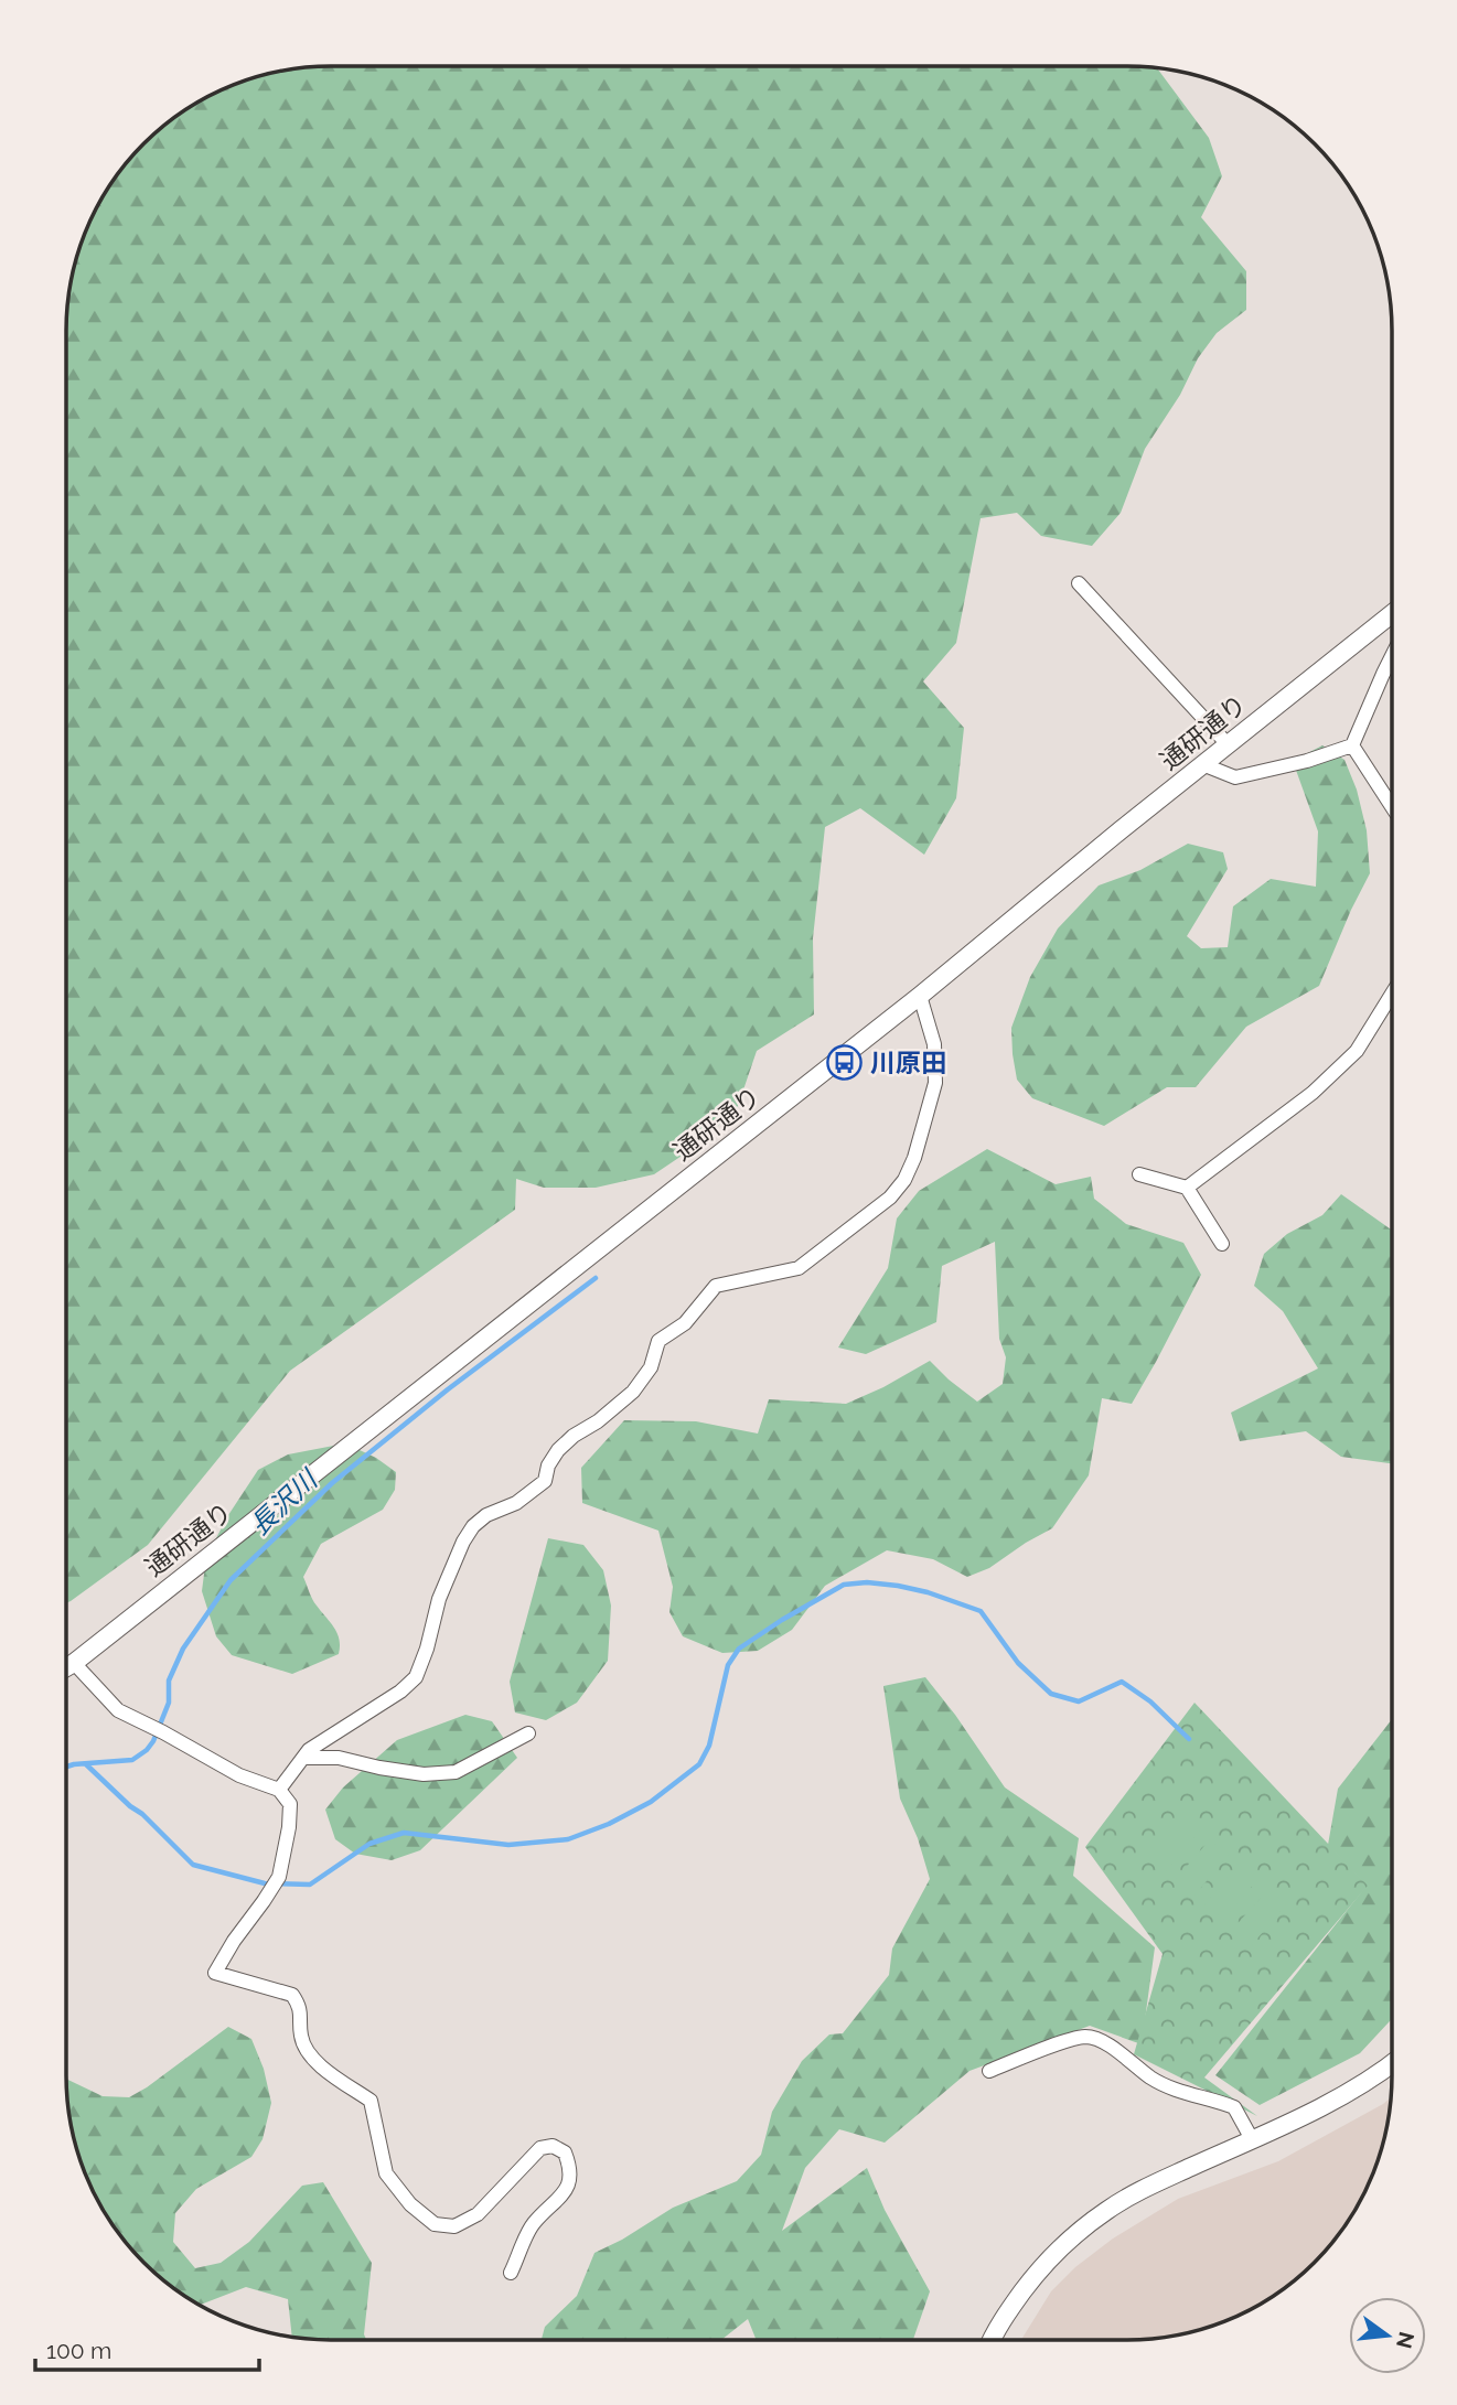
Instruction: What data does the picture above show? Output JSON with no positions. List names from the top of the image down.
{
  "streets": {
    "street": ["通研通り"]
  },
  "water": ["長沢川"],
  "places": {
    "bus stop": ["川原田"]
  },
  "scale_bar": "100 m",
  "north": "right"
}
